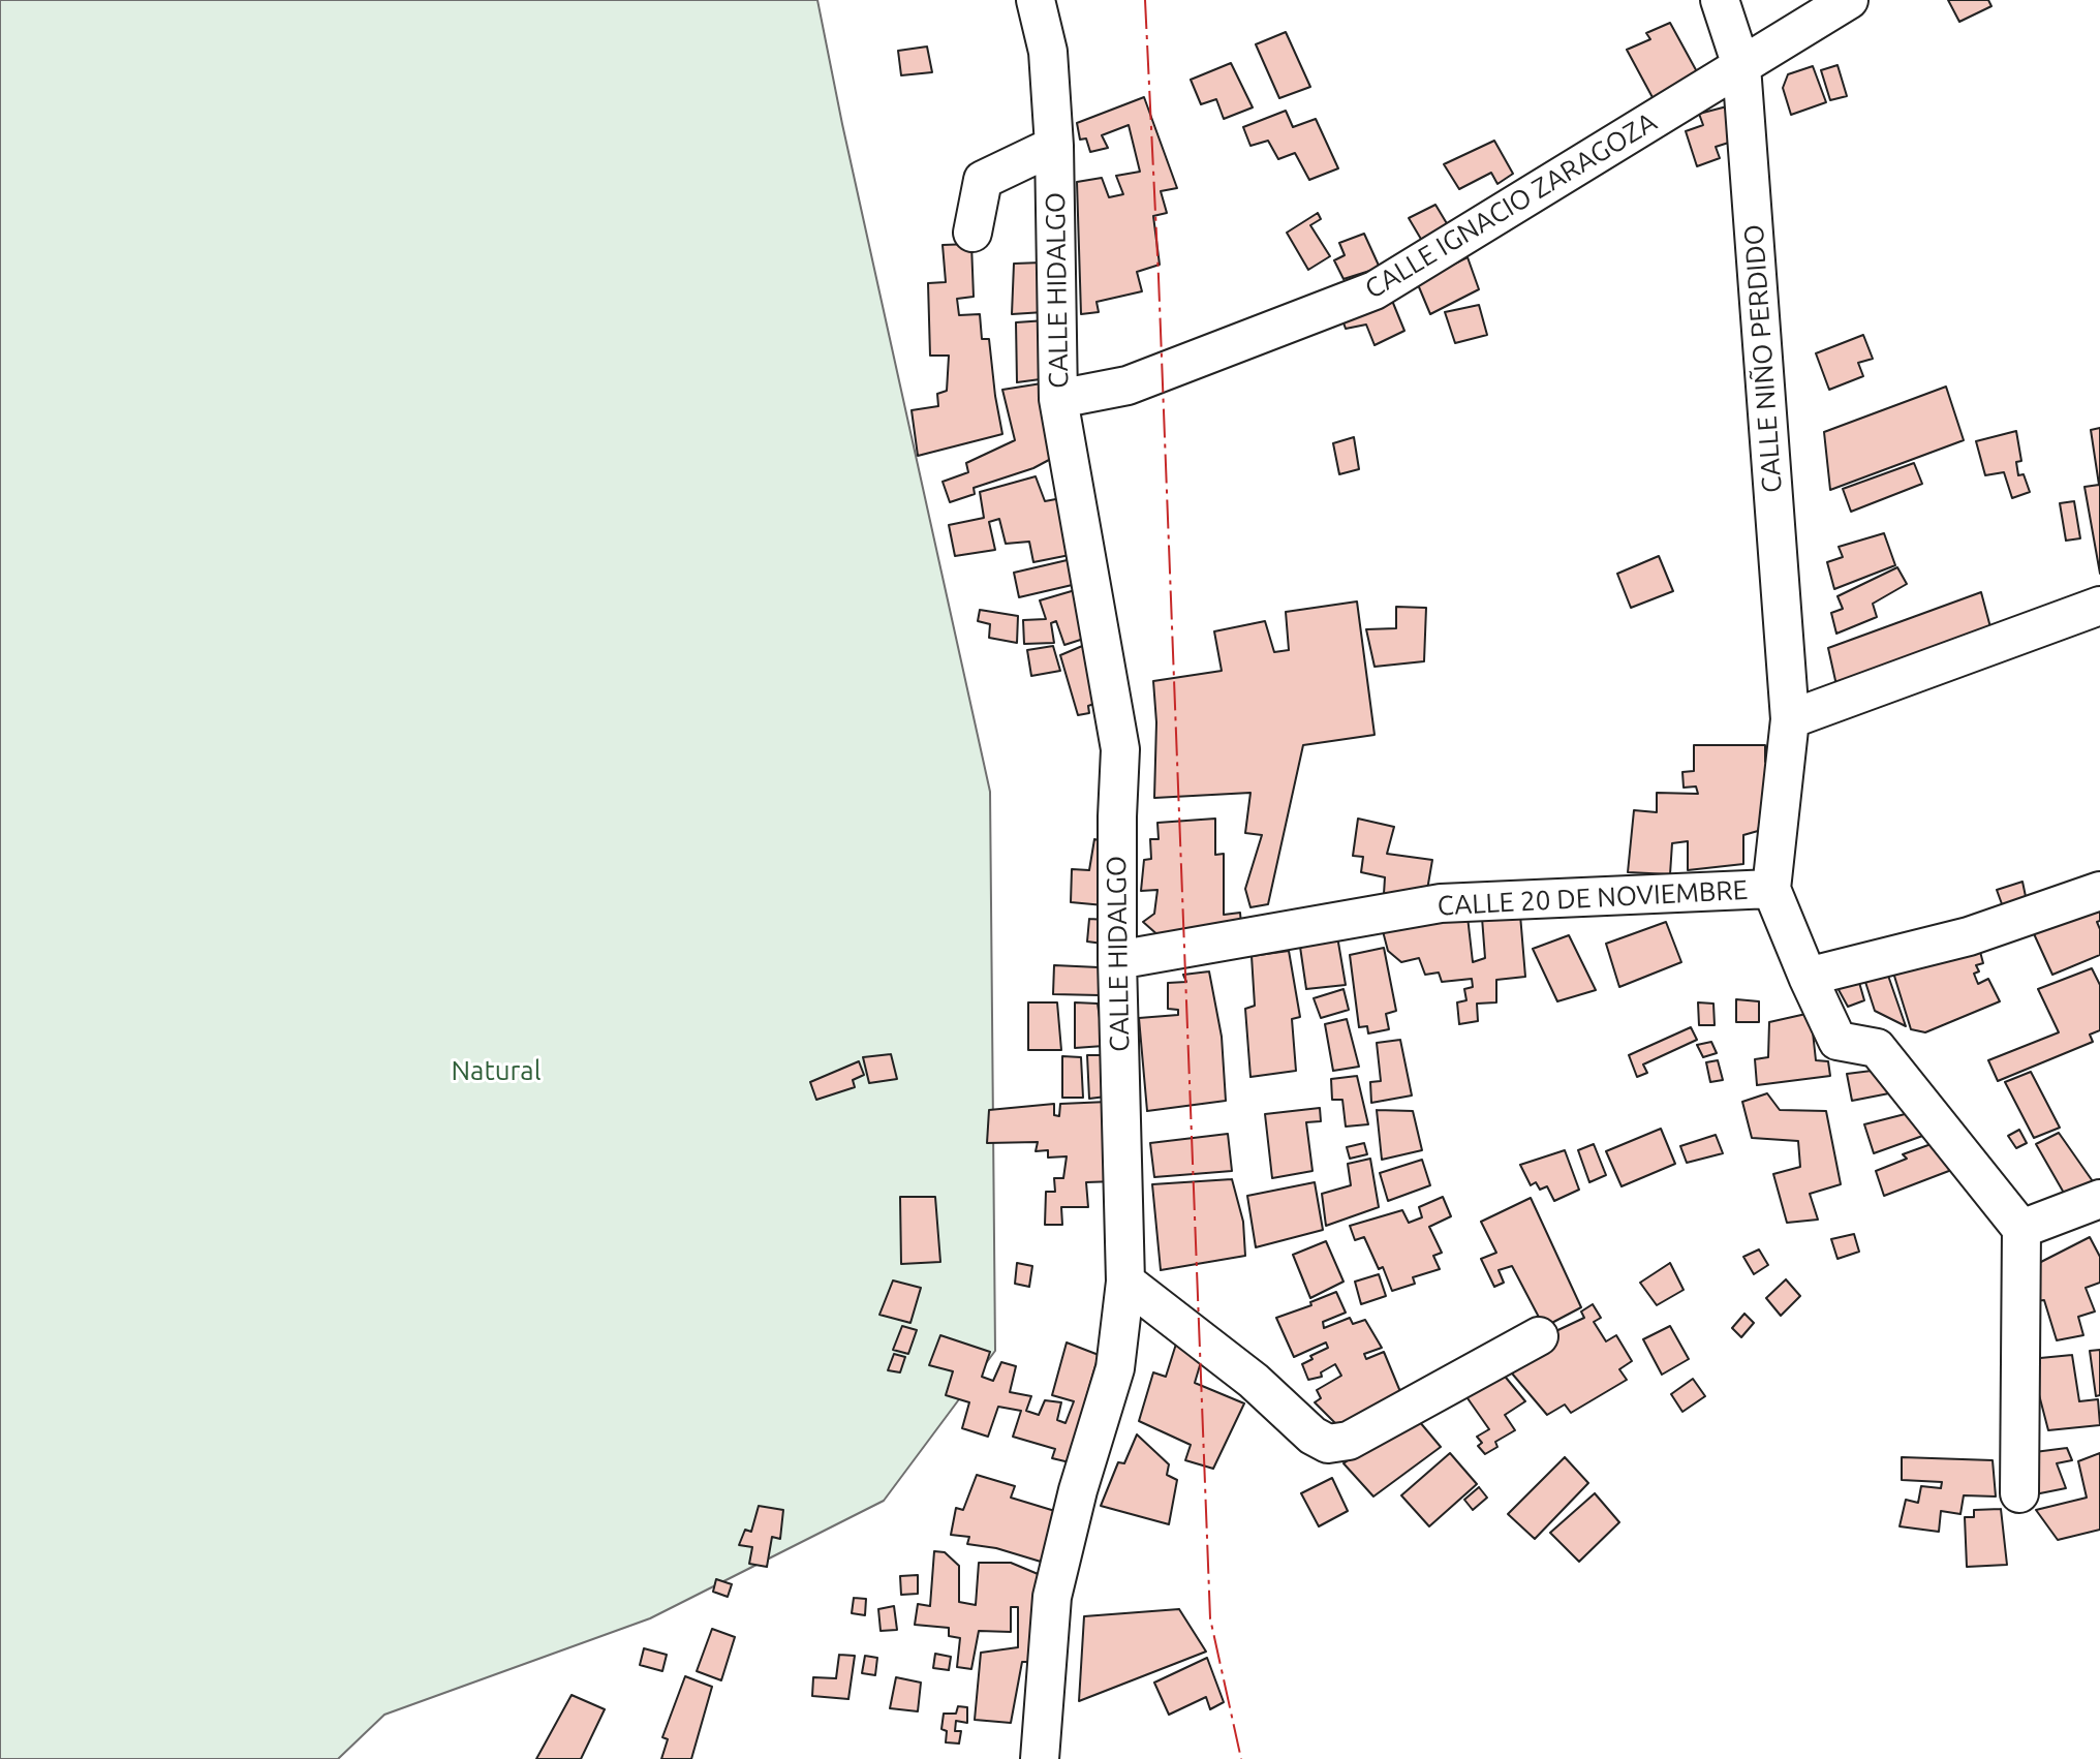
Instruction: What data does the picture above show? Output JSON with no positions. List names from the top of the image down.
{
  "streets": {
    "street": [
      "CALLE IGNACIO ZARAGOZA",
      "CALLE HIDALGO",
      "CALLE NIÑO PERDIDO",
      "CALLE 20 DE NOVIEMBRE"
    ]
  },
  "crossings": [
    ["CALLE IGNACIO ZARAGOZA", "CALLE HIDALGO"],
    ["CALLE IGNACIO ZARAGOZA", "CALLE NIÑO PERDIDO"],
    ["CALLE HIDALGO", "CALLE 20 DE NOVIEMBRE"],
    ["CALLE NIÑO PERDIDO", "CALLE 20 DE NOVIEMBRE"]
  ],
  "parks": ["Natural"]
}
